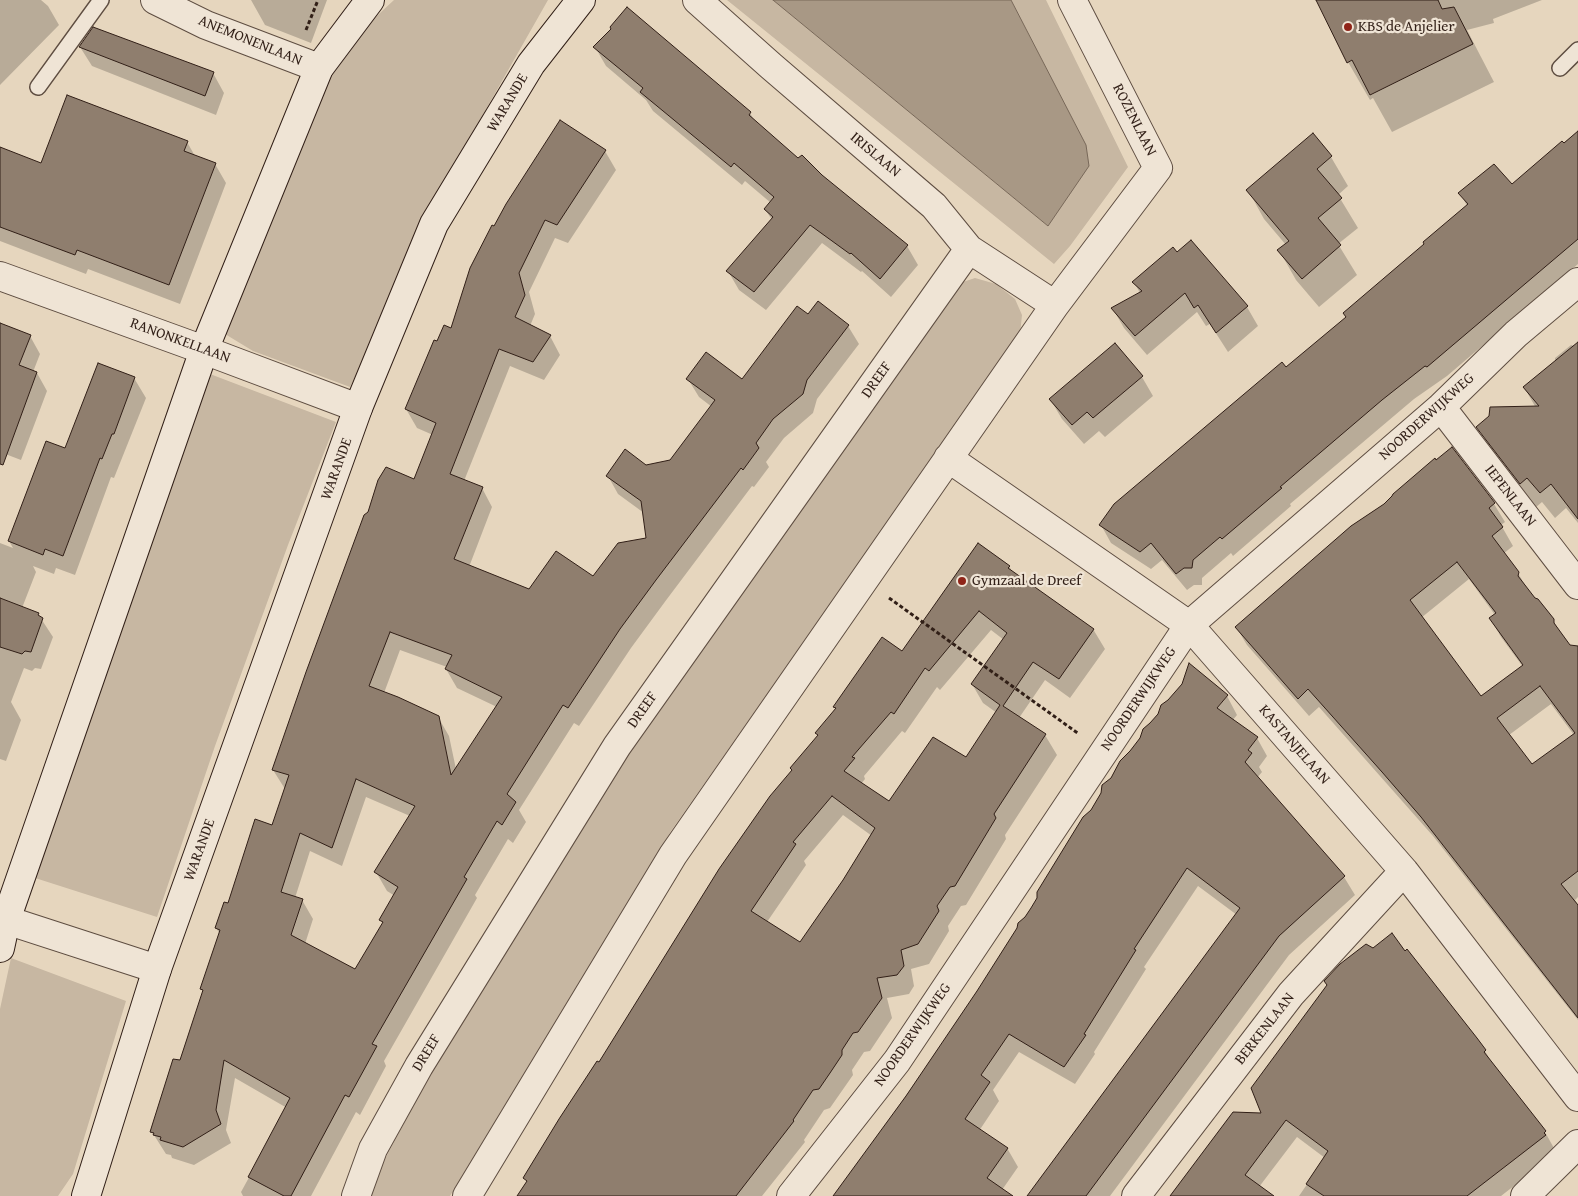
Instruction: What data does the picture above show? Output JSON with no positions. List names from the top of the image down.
{
  "streets": {
    "street": [
      "ANEMONENLAAN",
      "WARANDE",
      "ROZENLAAN",
      "IRISLAAN",
      "RANONKELLAAN",
      "DREEF",
      "NOORDERWIJKWEG",
      "IEPENLAAN",
      "KASTANJELAAN",
      "BERKENLAAN"
    ]
  },
  "crossings": [
    ["WARANDE", "RANONKELLAAN"],
    ["ROZENLAAN", "IRISLAAN"],
    ["IRISLAAN", "DREEF"],
    ["NOORDERWIJKWEG", "IEPENLAAN"],
    ["NOORDERWIJKWEG", "KASTANJELAAN"],
    ["KASTANJELAAN", "BERKENLAAN"]
  ],
  "places": ["KBS de Anjelier", "Gymzaal de Dreef"]
}
